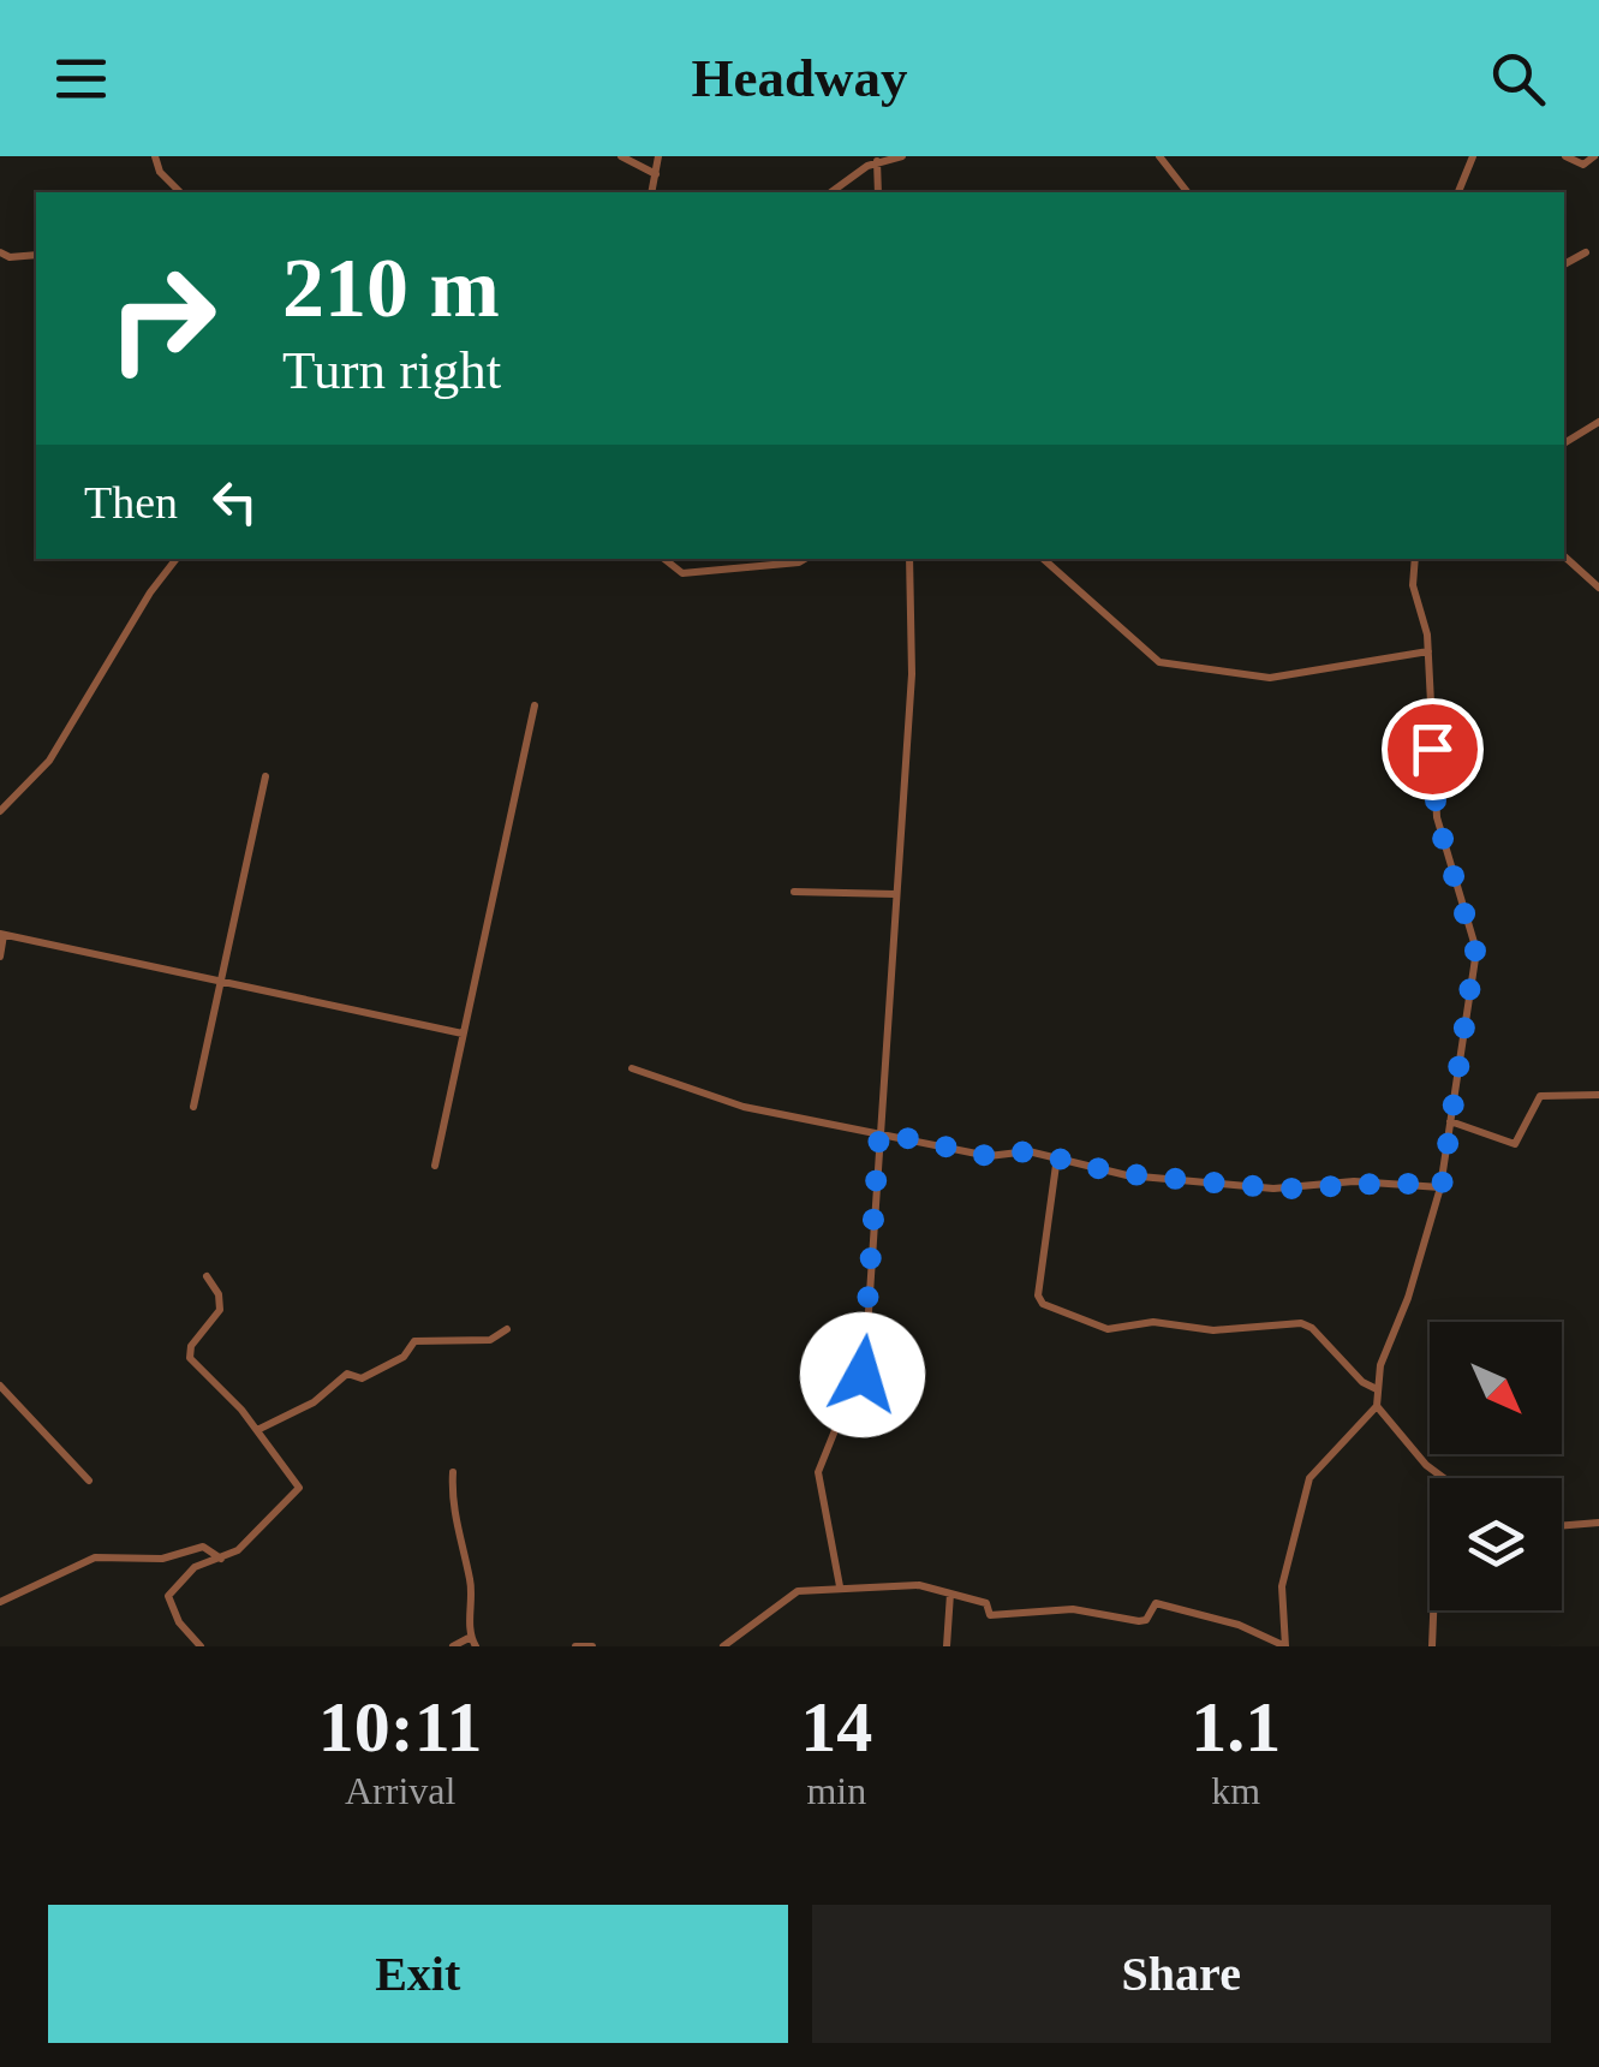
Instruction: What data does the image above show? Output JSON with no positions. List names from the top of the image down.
{
  "north": "bottom right",
  "page": {
    "header": "Headway",
    "turn": ["210 m", "Turn right"],
    "then": "Then",
    "eta": [
      "10:11",
      "Arrival",
      "14",
      "min",
      "1.1",
      "km"
    ],
    "buttons": ["Exit", "Share"]
  }
}
